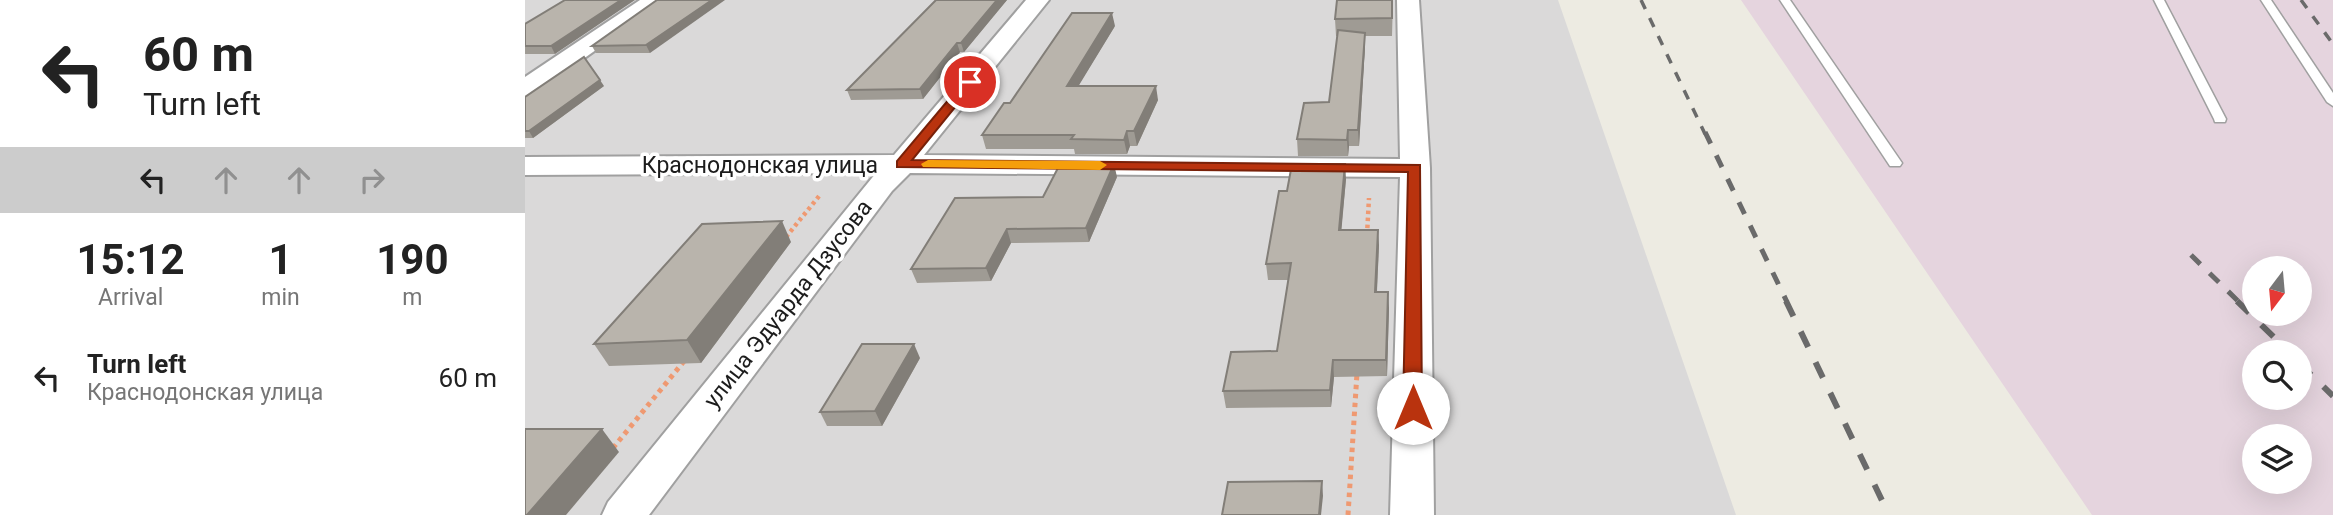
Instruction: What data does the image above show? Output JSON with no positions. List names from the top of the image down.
{
  "streets": {
    "street": ["Краснодонская улица", "улица Эдуарда Дзусова"]
  },
  "crossings": [
    ["Краснодонская улица", "улица Эдуарда Дзусова"]
  ],
  "north": "bottom",
  "page": {
    "turn": ["60 m", "Turn left"],
    "eta": [
      "15:12",
      "Arrival",
      "1",
      "min",
      "190",
      "m"
    ],
    "list": [
      {
        "name": "Turn left",
        "note": "Краснодонская улица",
        "value": "60 m"
      }
    ]
  }
}
